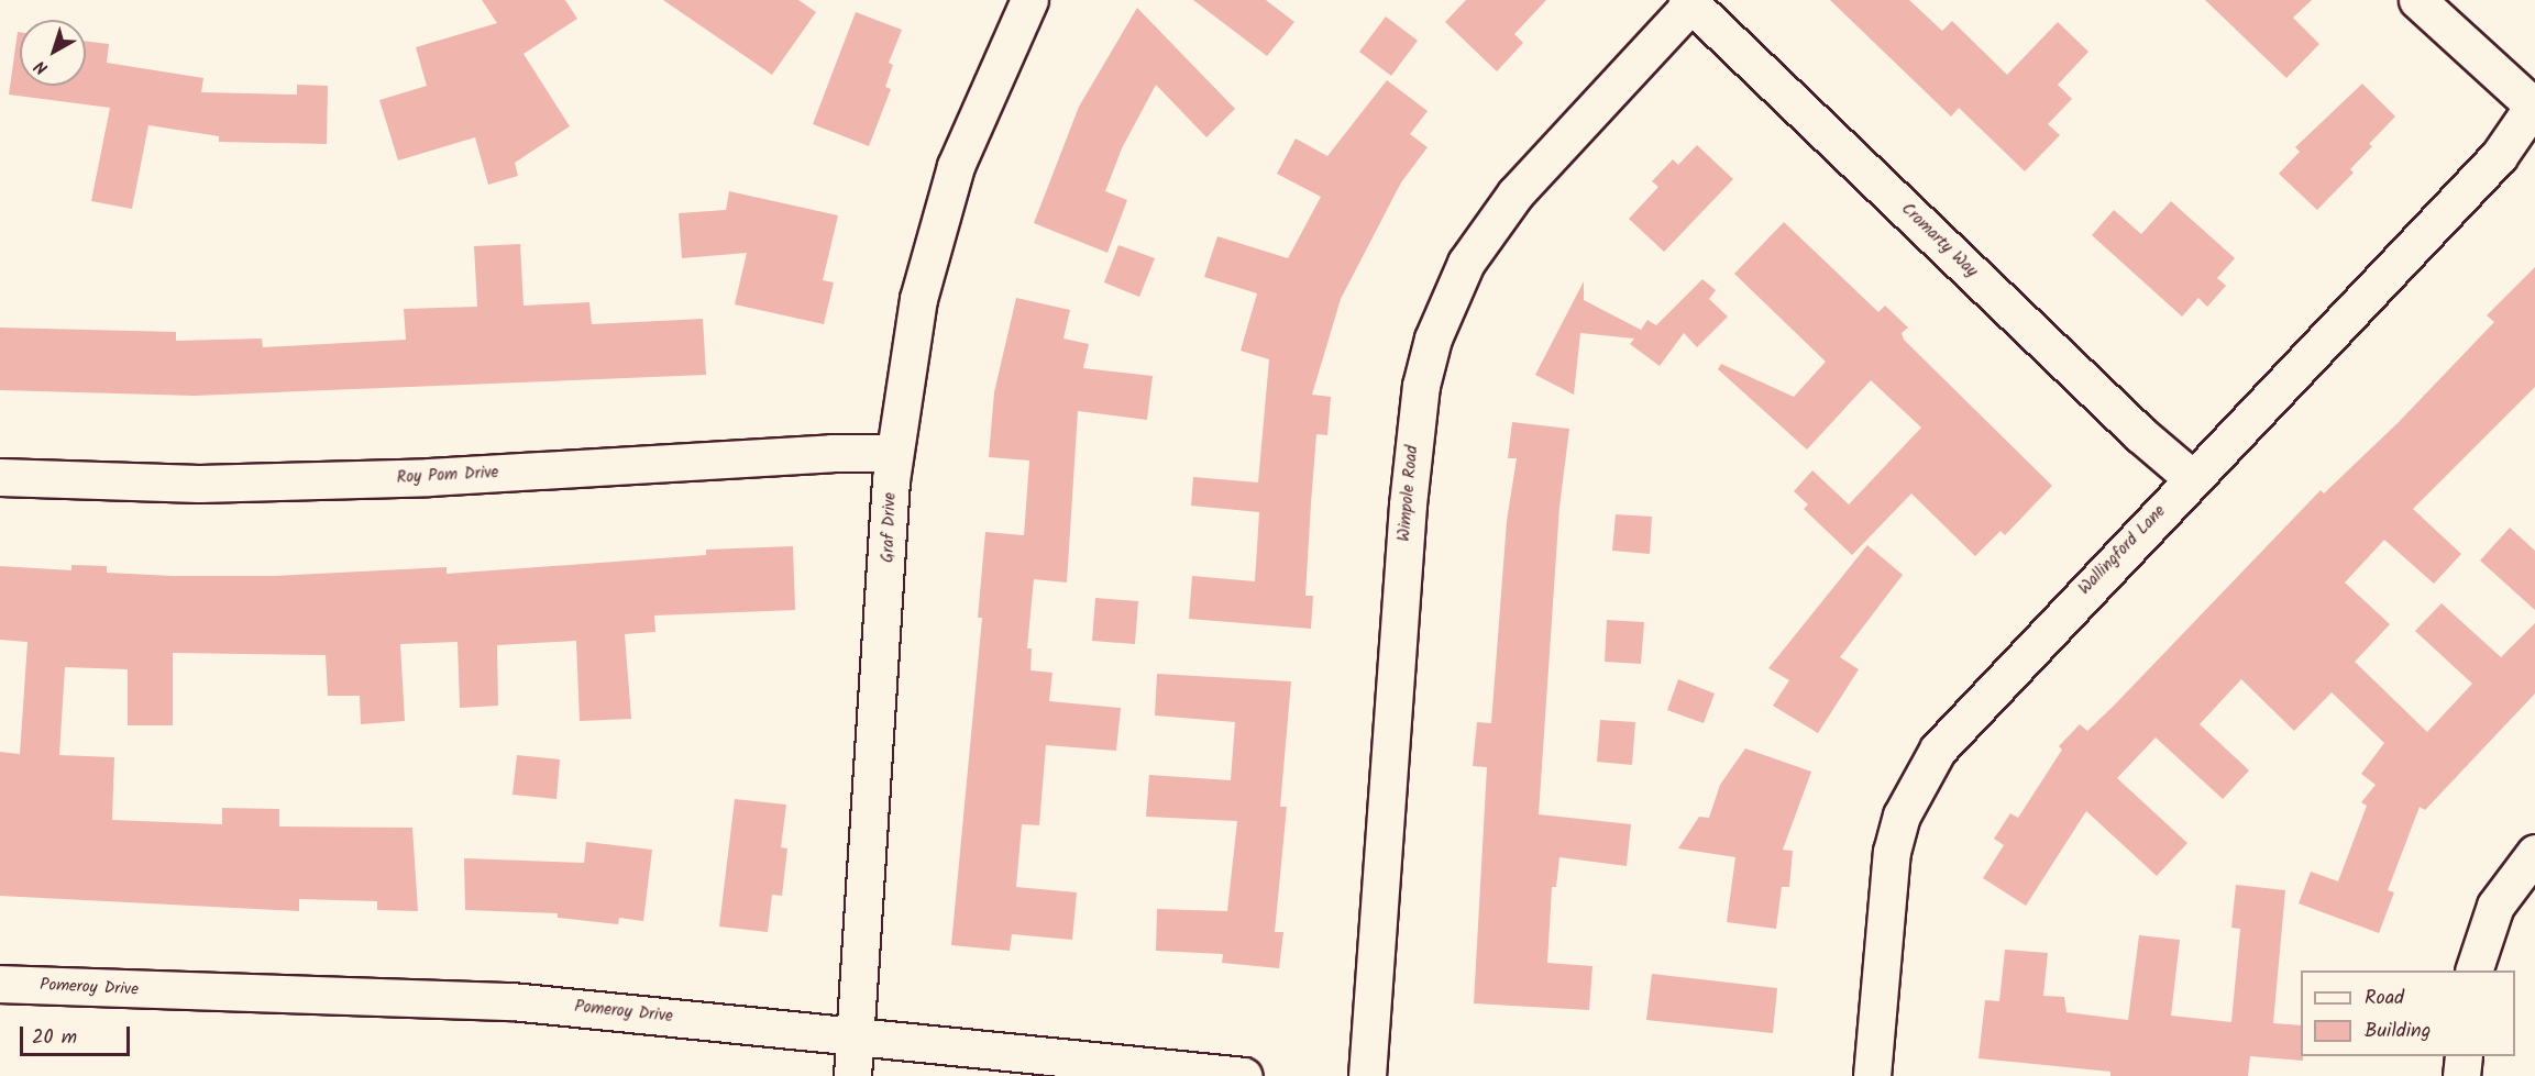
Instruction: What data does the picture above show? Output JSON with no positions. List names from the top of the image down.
{
  "streets": {
    "street": [
      "Cromarty Way",
      "Roy Pom Drive",
      "Wimpole Road",
      "Graf Drive",
      "Wallingford Lane",
      "Pomeroy Drive"
    ]
  },
  "crossings": [
    ["Cromarty Way", "Wimpole Road"],
    ["Cromarty Way", "Wallingford Lane"],
    ["Roy Pom Drive", "Graf Drive"],
    ["Graf Drive", "Pomeroy Drive"]
  ],
  "legend": ["Road", "Building"],
  "scale_bar": "20 m",
  "north": "bottom left"
}
